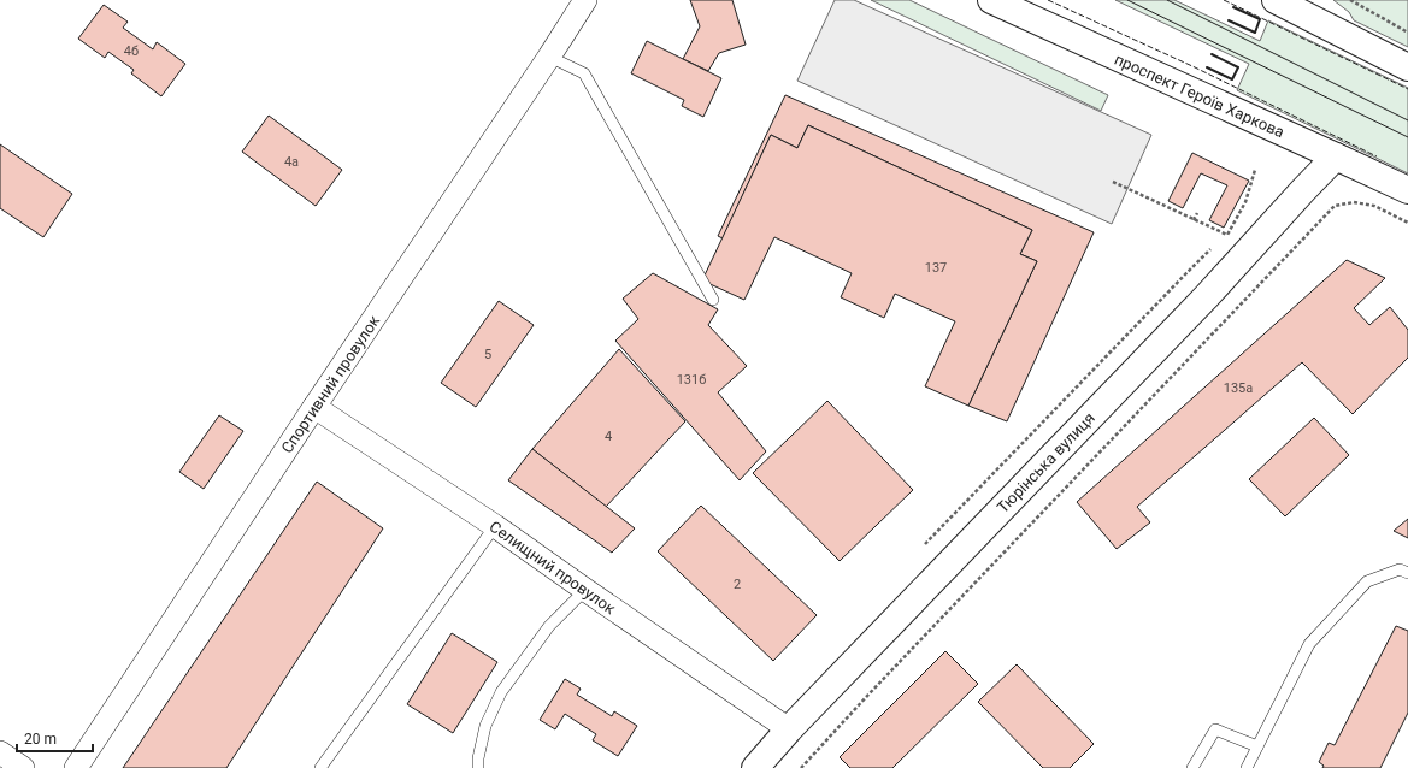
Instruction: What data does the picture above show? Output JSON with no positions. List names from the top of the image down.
{
  "streets": {
    "main road": ["проспект Героїв Харкова", "Тюрінська вулиця"],
    "street": ["Спортивний провулок", "Селищний провулок"]
  },
  "crossings": [
    ["проспект Героїв Харкова", "Тюрінська вулиця"],
    ["Спортивний провулок", "Селищний провулок"],
    ["Тюрінська вулиця", "Селищний провулок"]
  ],
  "house_numbers": [
    "4б",
    "4а",
    "137",
    "5",
    "131б",
    "135а",
    "4",
    "2"
  ],
  "scale_bar": "20 m"
}
